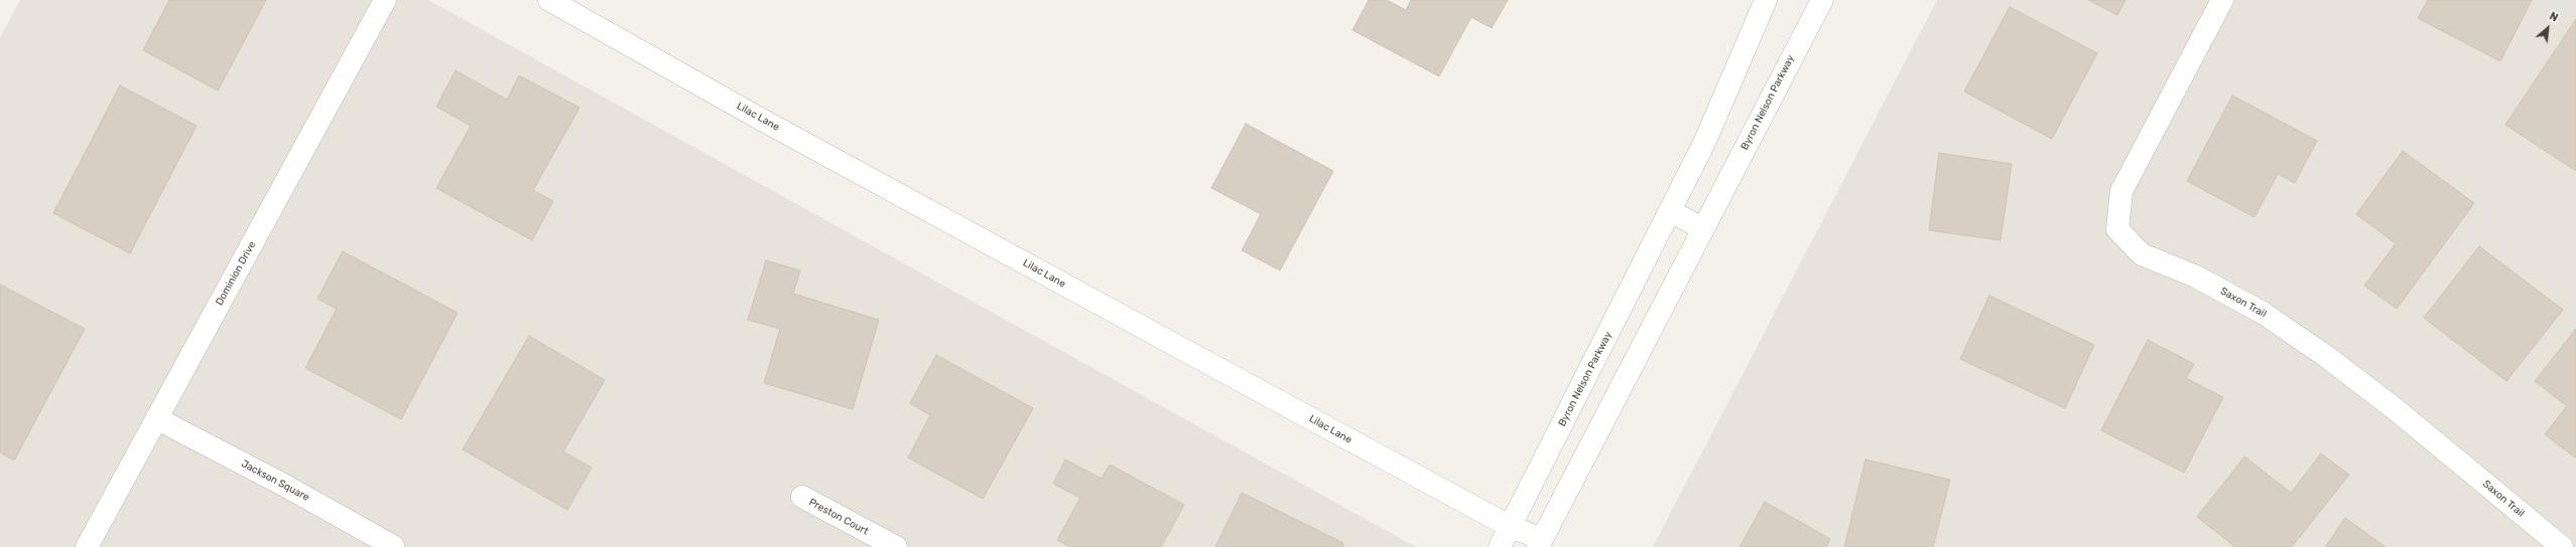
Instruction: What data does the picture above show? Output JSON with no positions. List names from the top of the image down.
{
  "streets": {
    "street": [
      "Byron Nelson Parkway",
      "Lilac Lane",
      "Dominion Drive",
      "Saxon Trail",
      "Jackson Square",
      "Preston Court"
    ]
  },
  "crossings": [
    ["Byron Nelson Parkway", "Lilac Lane"],
    ["Dominion Drive", "Jackson Square"]
  ],
  "north": "top right"
}
